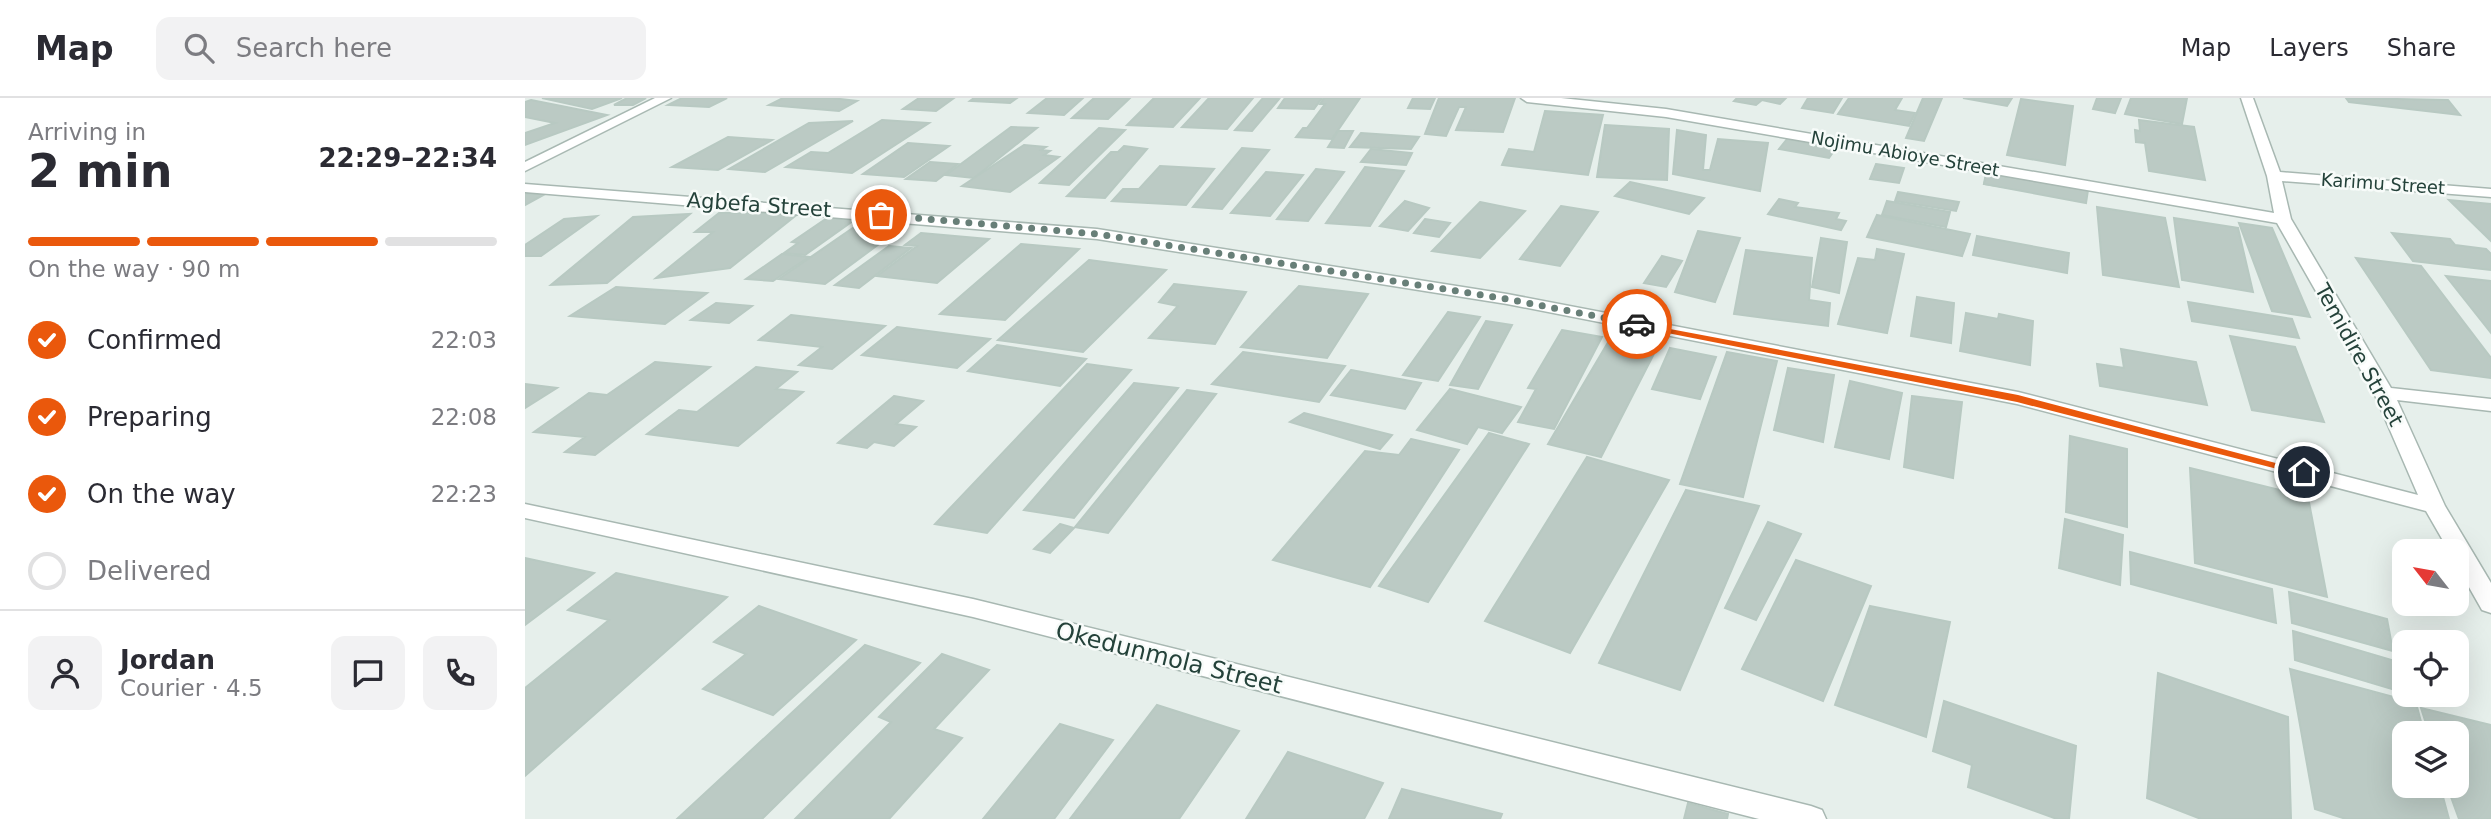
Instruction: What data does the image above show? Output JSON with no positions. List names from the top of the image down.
{
  "streets": {
    "street": [
      "Nojimu Abioye Street",
      "Karimu Street",
      "Agbefa Street",
      "Temidire Street",
      "Okedunmola Street"
    ]
  },
  "crossings": [
    ["Nojimu Abioye Street", "Temidire Street"],
    ["Karimu Street", "Temidire Street"],
    ["Agbefa Street", "Temidire Street"]
  ],
  "north": "top left",
  "page": {
    "header": "Map",
    "search": "Search here",
    "nav": ["Map", "Layers", "Share"],
    "heading": ["2 min", "Arriving in", "22:29–22:34"],
    "panel": ["Jordan", "Courier · 4.5"],
    "bar": "On the way · 90 m",
    "list": [
      ["Confirmed", "22:03"],
      ["Preparing", "22:08"],
      ["On the way", "22:23"],
      "Delivered"
    ]
  }
}
